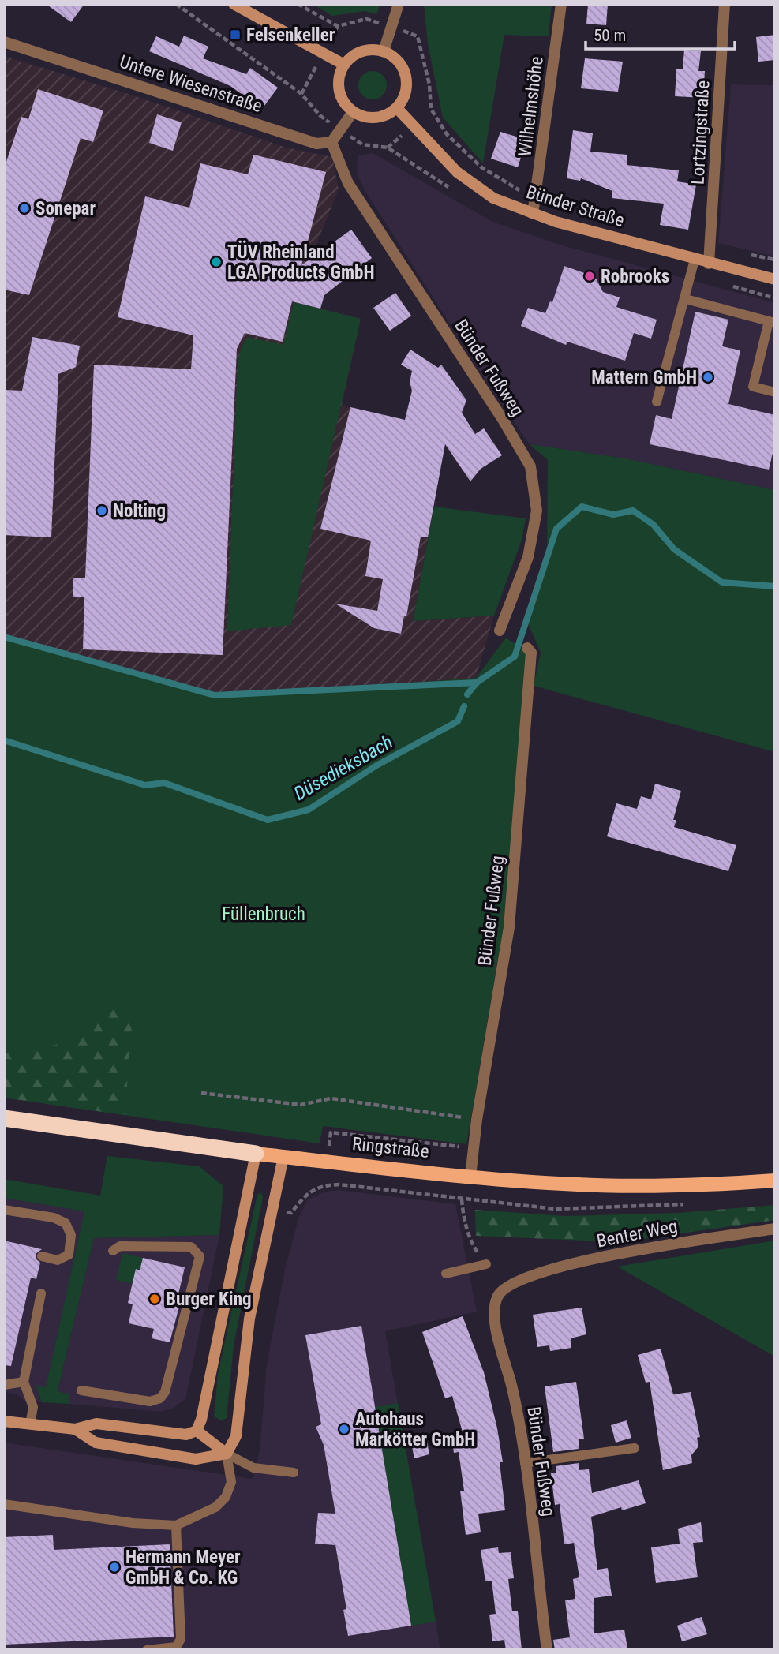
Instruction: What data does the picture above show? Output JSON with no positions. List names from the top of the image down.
{
  "streets": {
    "highway": ["Ringstraße"],
    "street": [
      "Untere Wiesenstraße",
      "Wilhelmshöhe",
      "Lortzingstraße",
      "Bünder Straße",
      "Bünder Fußweg",
      "Benter Weg"
    ]
  },
  "crossings": [
    ["Untere Wiesenstraße", "Bünder Fußweg"],
    ["Wilhelmshöhe", "Bünder Straße"],
    ["Lortzingstraße", "Bünder Straße"],
    ["Bünder Fußweg", "Ringstraße"],
    ["Bünder Fußweg", "Benter Weg"]
  ],
  "water": ["Düsedieksbach"],
  "parks": ["Füllenbruch"],
  "places": {
    "transit": ["Felsenkeller"],
    "other": [
      "Sonepar",
      "TÜV Rheinland LGA Products GmbH",
      "Robrooks",
      "Mattern GmbH",
      "Nolting",
      "Burger King",
      "Autohaus Markötter GmbH",
      "Hermann Meyer GmbH & Co. KG"
    ]
  },
  "scale_bar": "50 m"
}
